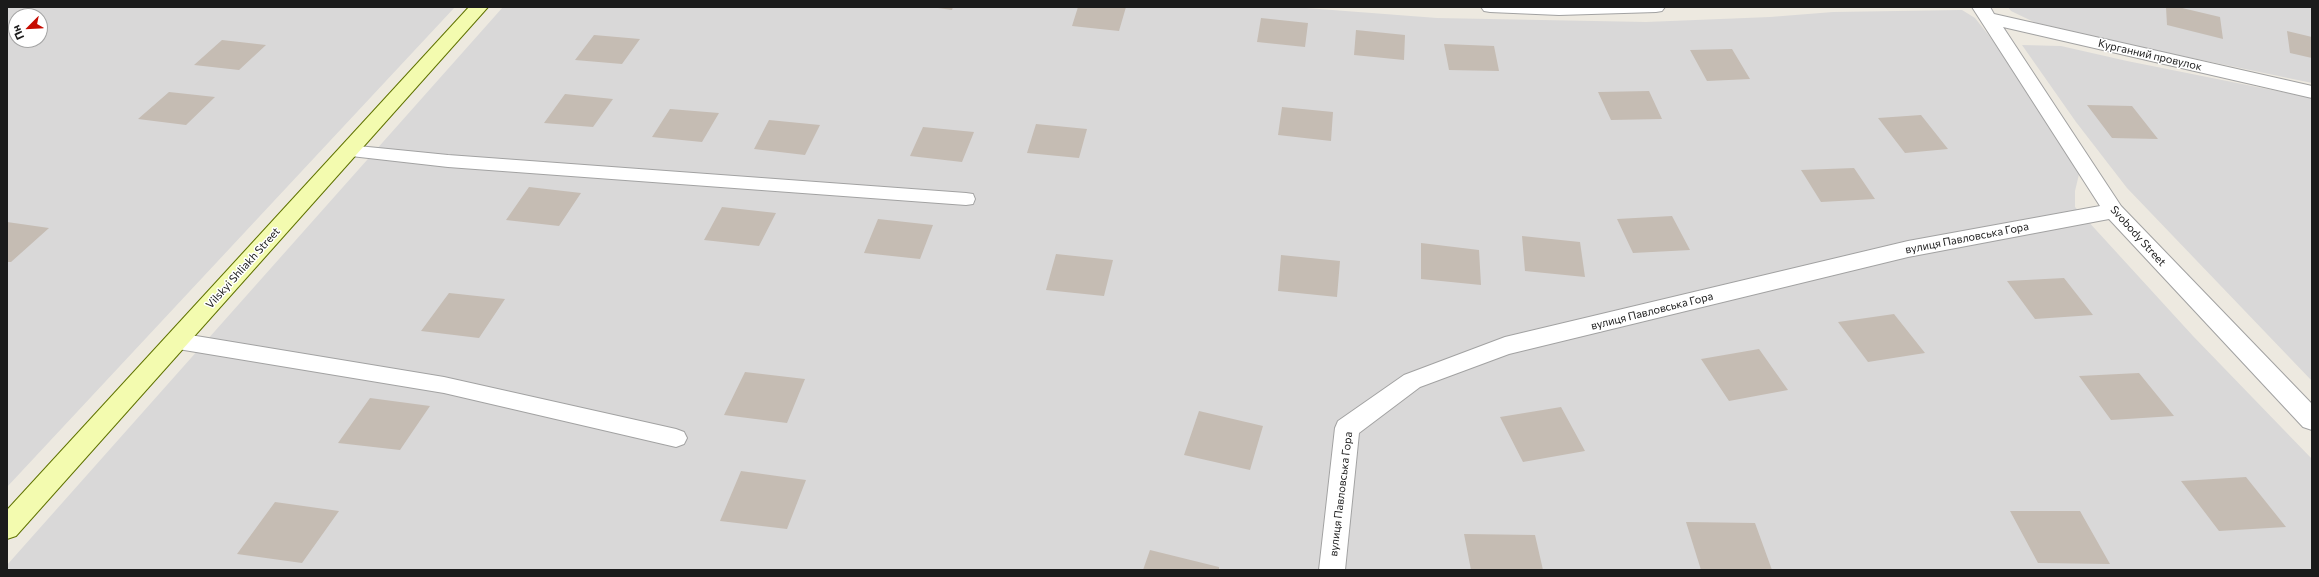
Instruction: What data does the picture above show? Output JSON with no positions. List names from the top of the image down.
{
  "streets": {
    "street": [
      "Курганний провулок",
      "Svobody Street",
      "вулиця Павловська Гора",
      "Vilskyi Shliakh Street"
    ]
  },
  "crossings": [
    ["Курганний провулок", "Svobody Street"],
    ["Svobody Street", "вулиця Павловська Гора"]
  ],
  "north": "bottom left"
}
